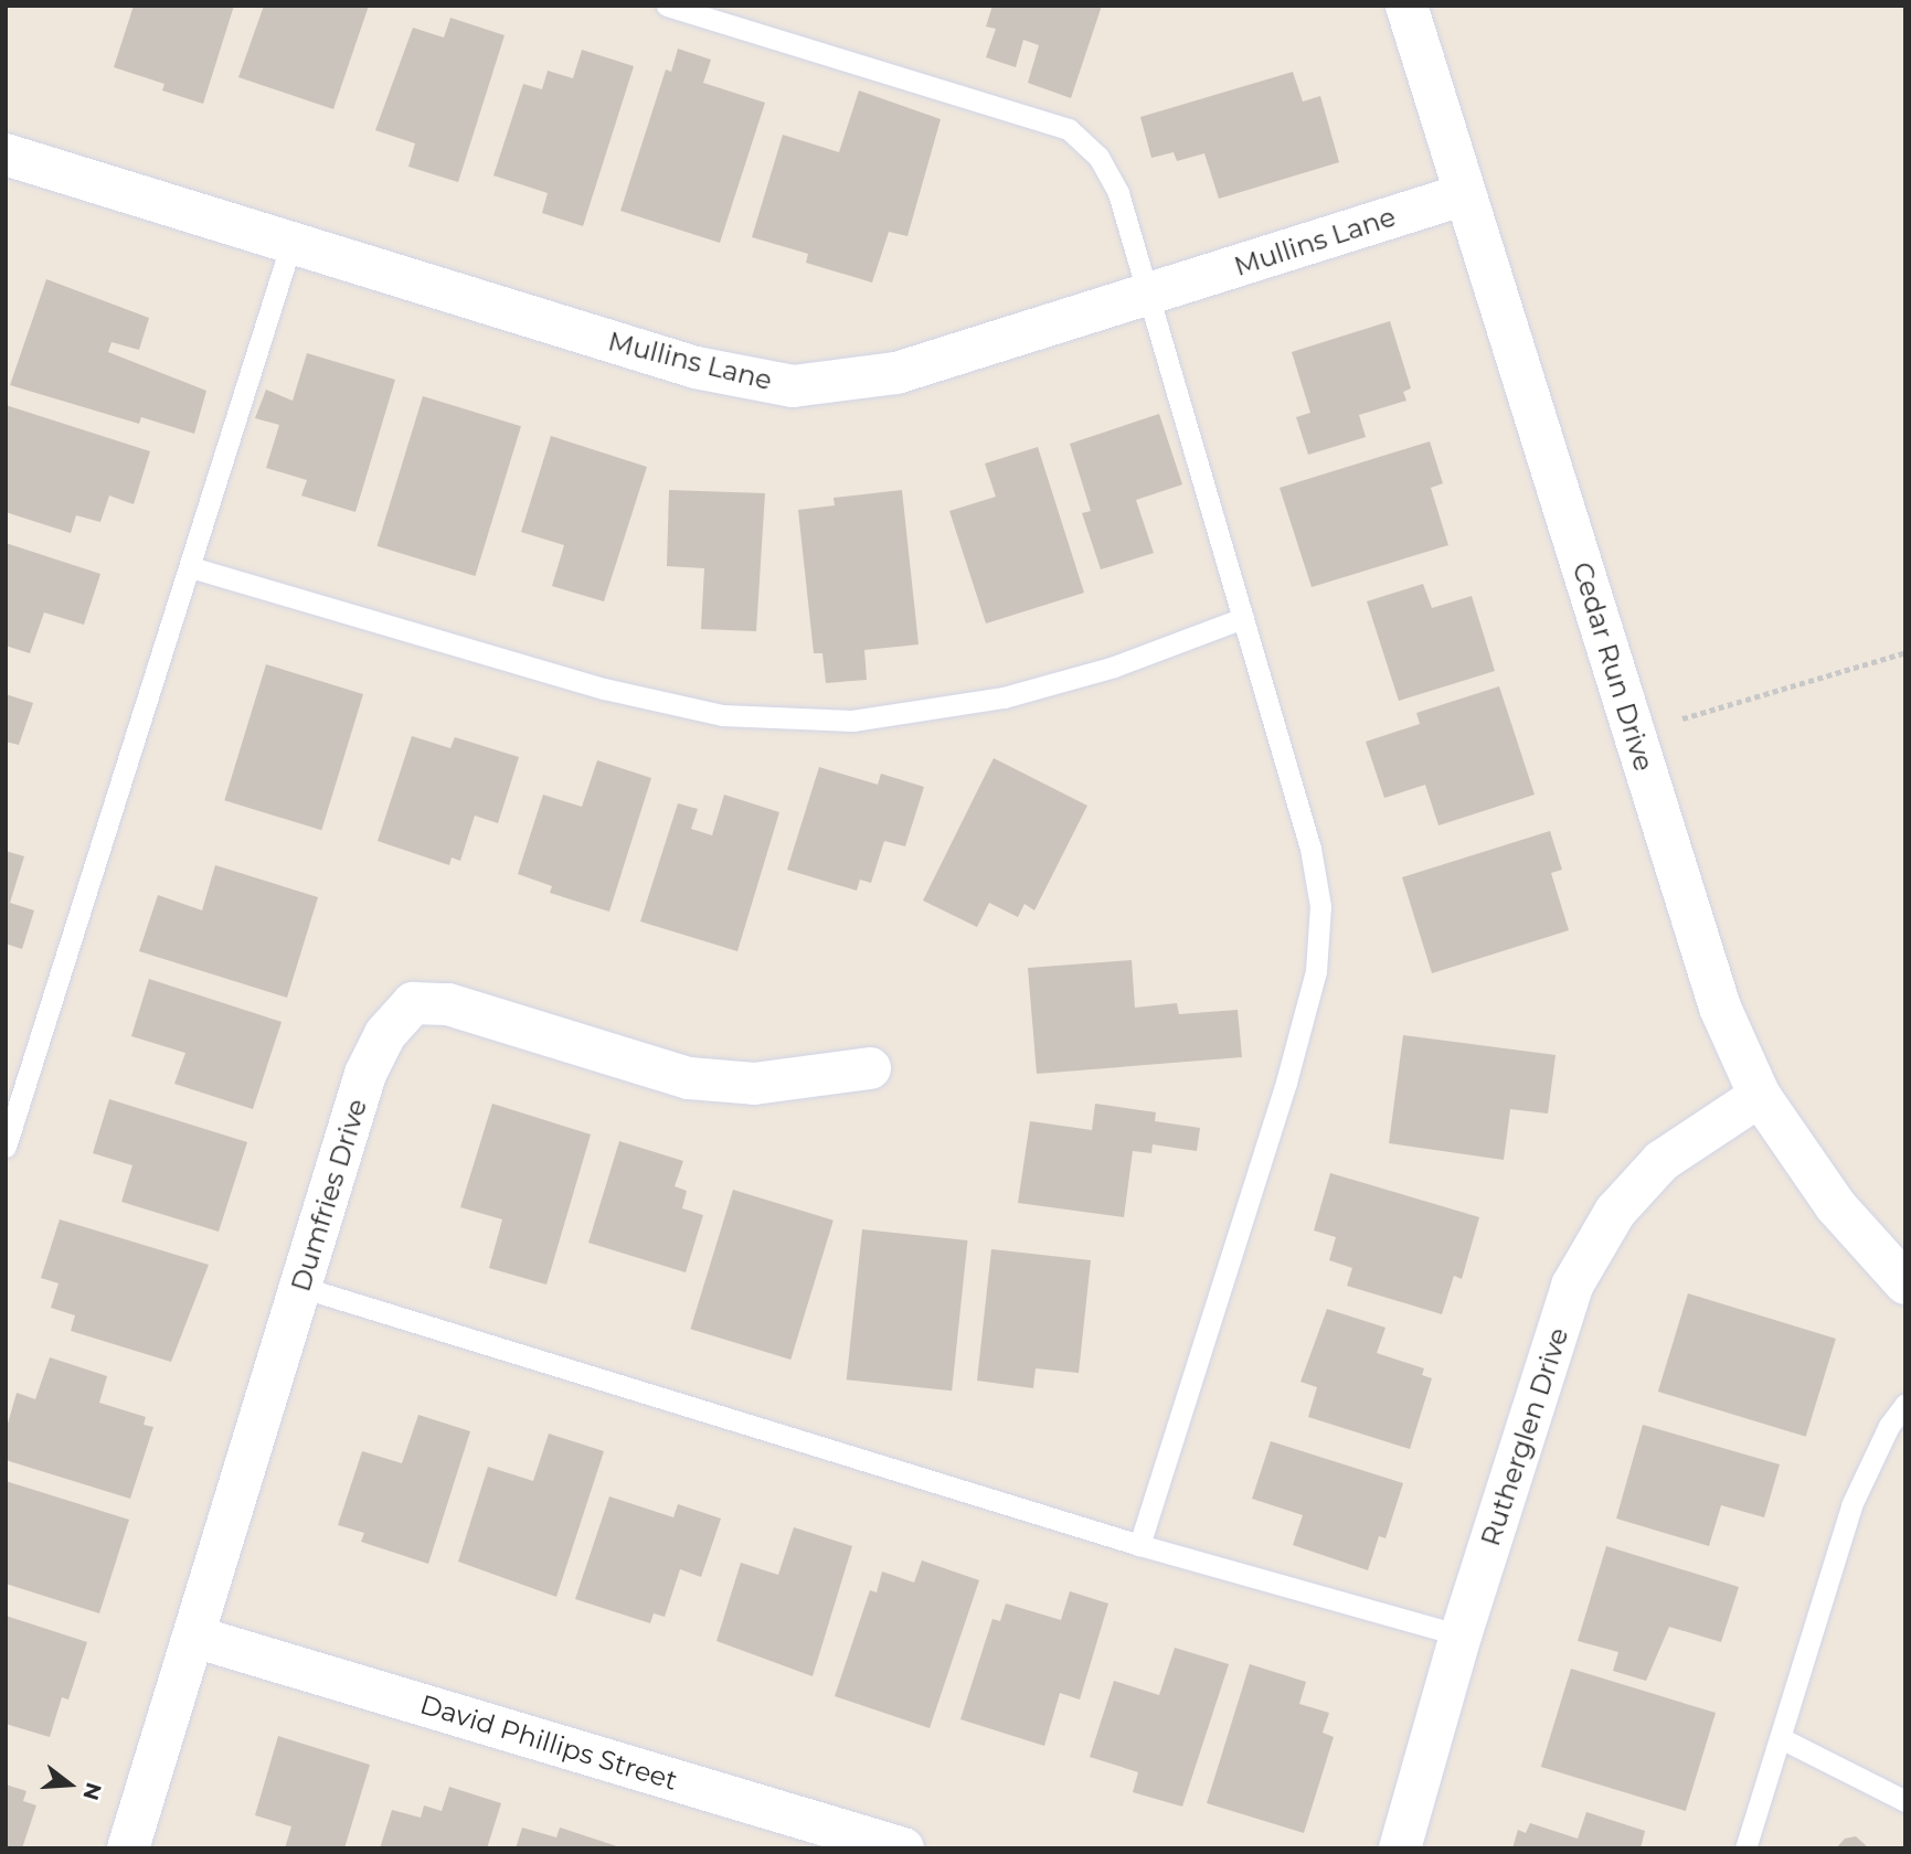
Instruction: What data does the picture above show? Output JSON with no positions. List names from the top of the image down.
{
  "streets": {
    "street": [
      "Mullins Lane",
      "Cedar Run Drive",
      "Dumfries Drive",
      "Rutherglen Drive",
      "David Phillips Street"
    ]
  },
  "crossings": [
    ["Mullins Lane", "Cedar Run Drive"],
    ["Cedar Run Drive", "Rutherglen Drive"],
    ["Dumfries Drive", "David Phillips Street"]
  ],
  "north": "right"
}
